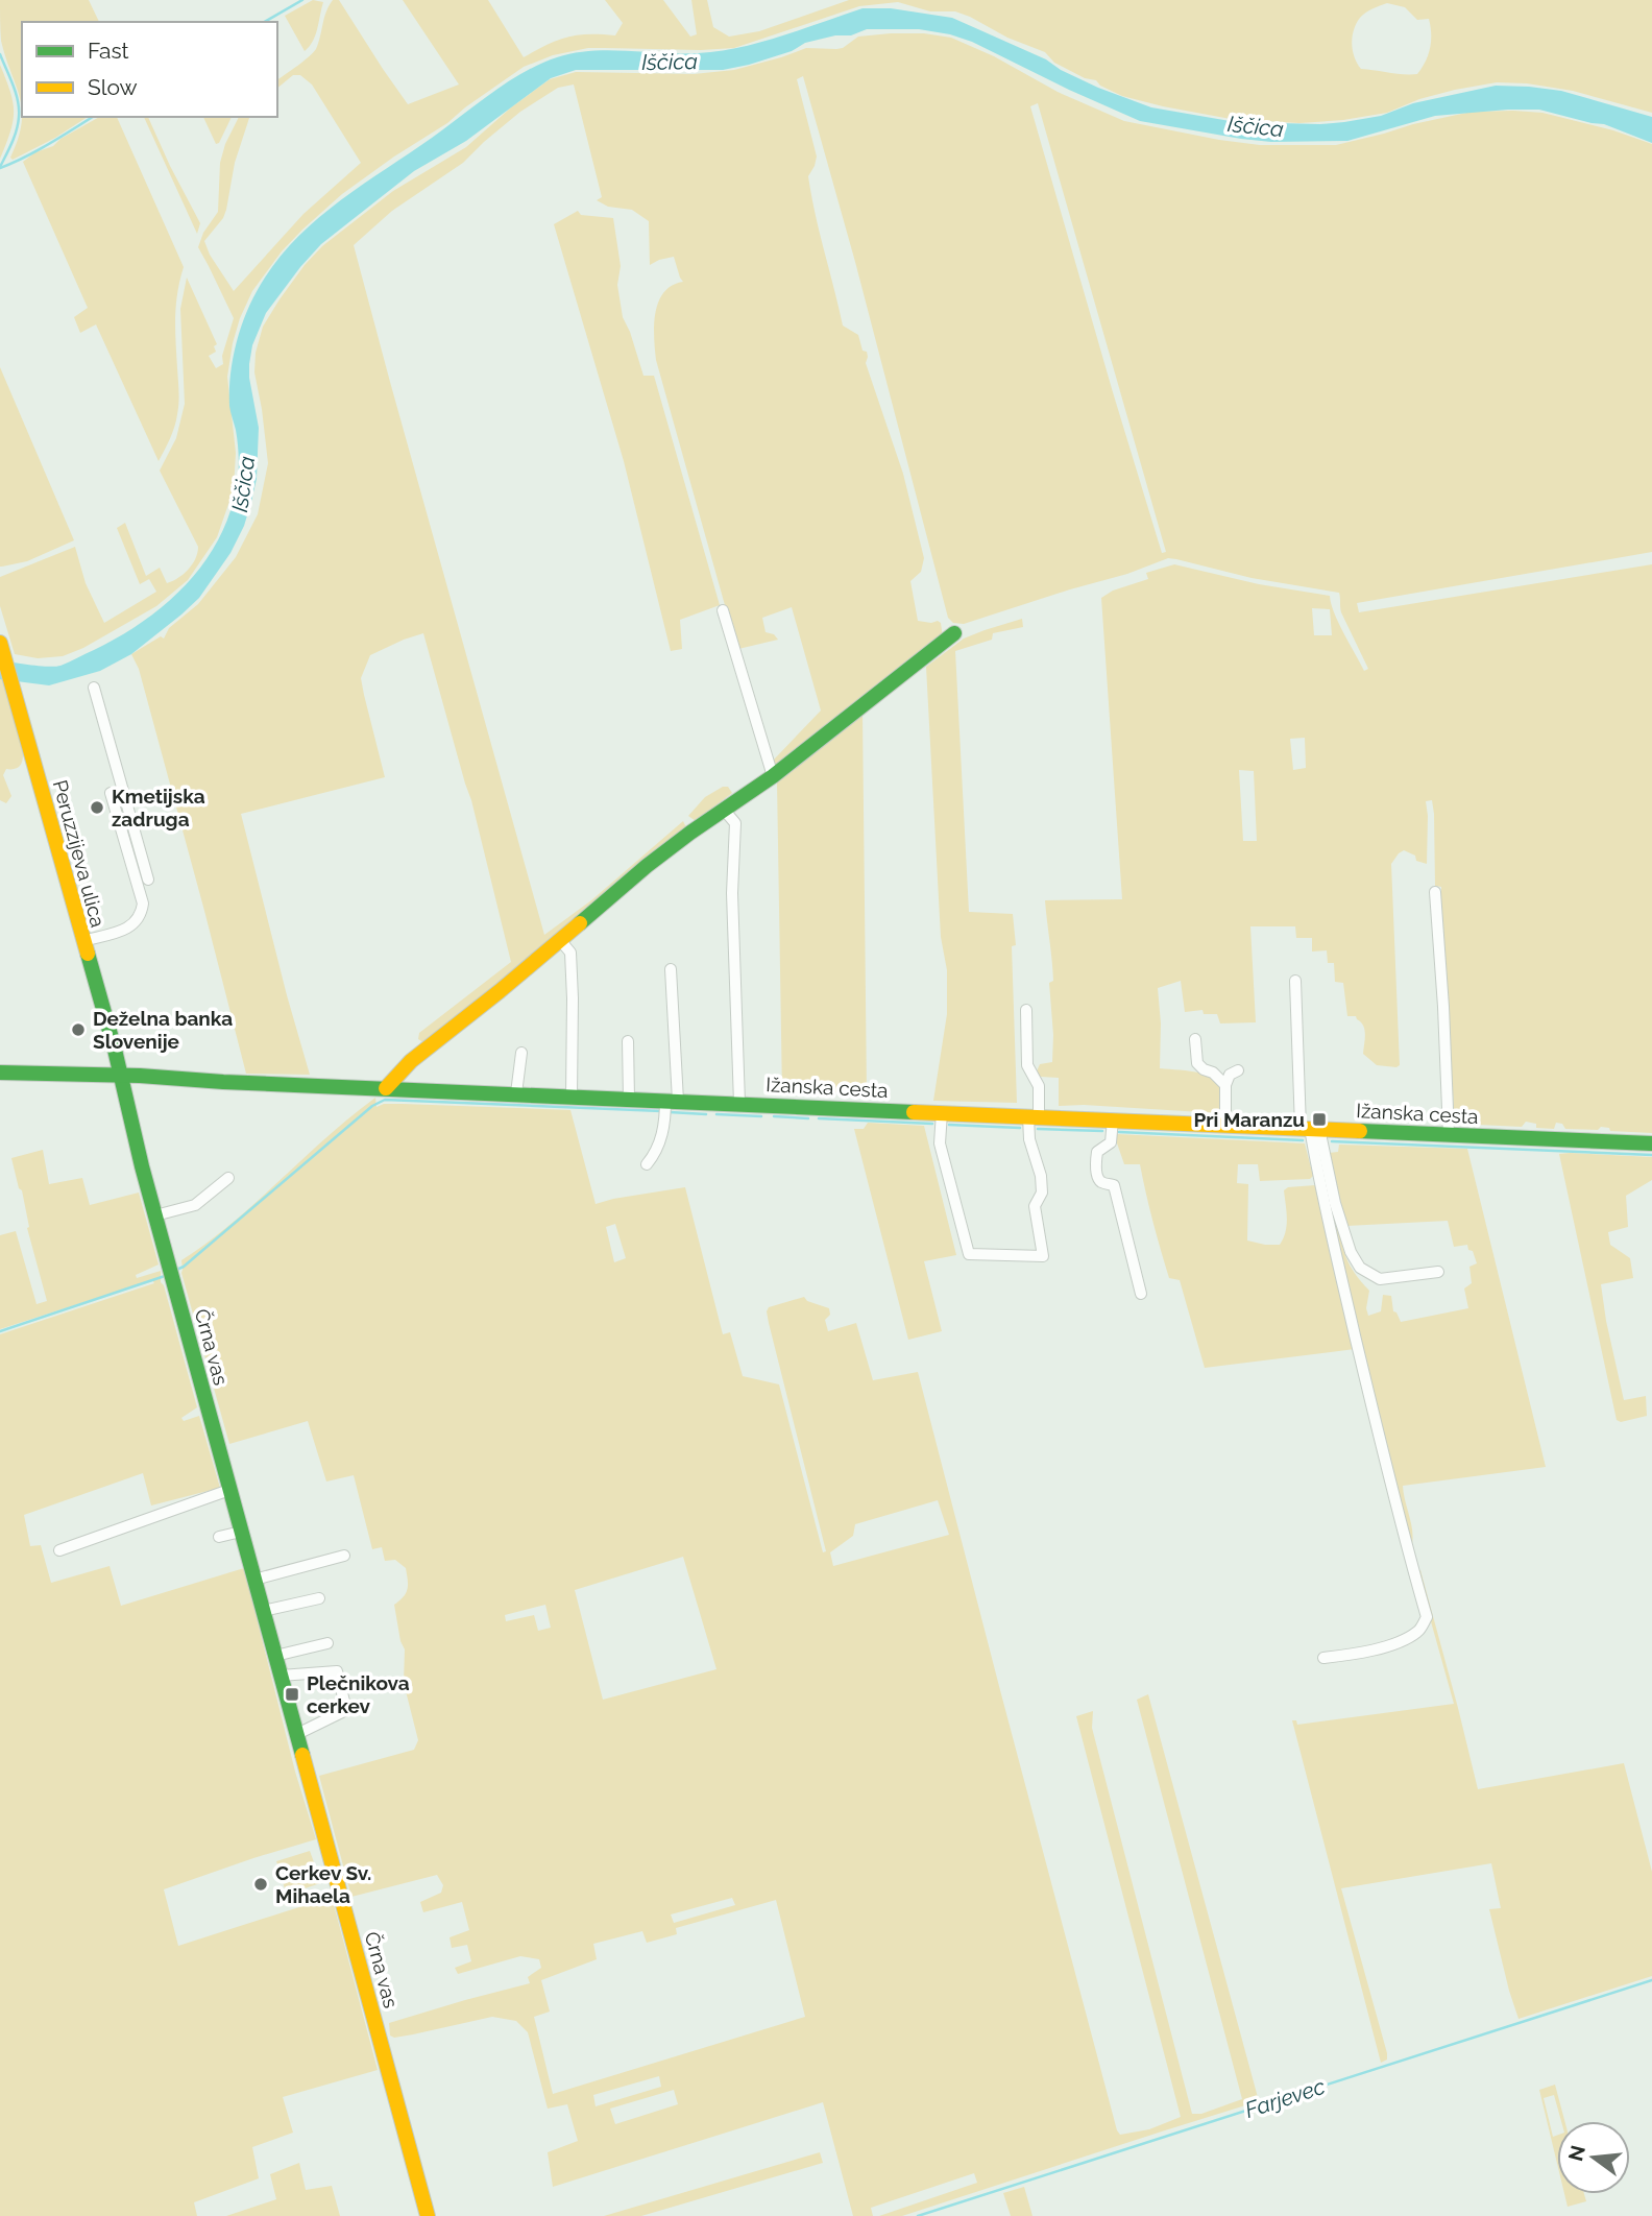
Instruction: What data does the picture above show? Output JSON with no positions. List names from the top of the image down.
{
  "streets": {
    "street": ["Peruzzijeva ulica", "Ižanska cesta", "Črna vas"]
  },
  "crossings": [
    ["Peruzzijeva ulica", "Ižanska cesta"],
    ["Peruzzijeva ulica", "Črna vas"],
    ["Ižanska cesta", "Črna vas"]
  ],
  "water": ["Iščica", "Farjevec"],
  "places": {
    "other": ["Kmetijska zadruga", "Deželna banka Slovenije", "Cerkev Sv. Mihaela"],
    "transit": ["Pri Maranzu", "Plečnikova cerkev"]
  },
  "legend": ["Fast", "Slow"],
  "north": "left"
}
